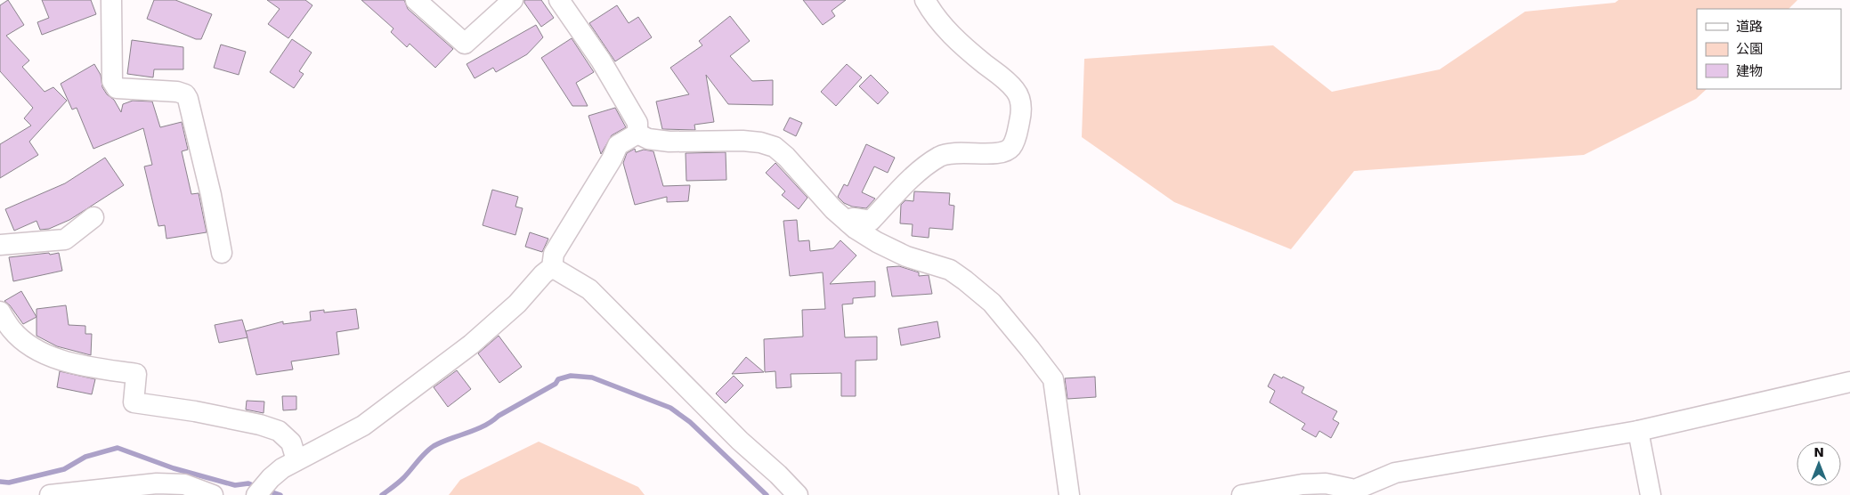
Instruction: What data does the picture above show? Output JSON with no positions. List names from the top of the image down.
{
  "legend": ["道路", "公園", "建物"],
  "north": "top"
}
